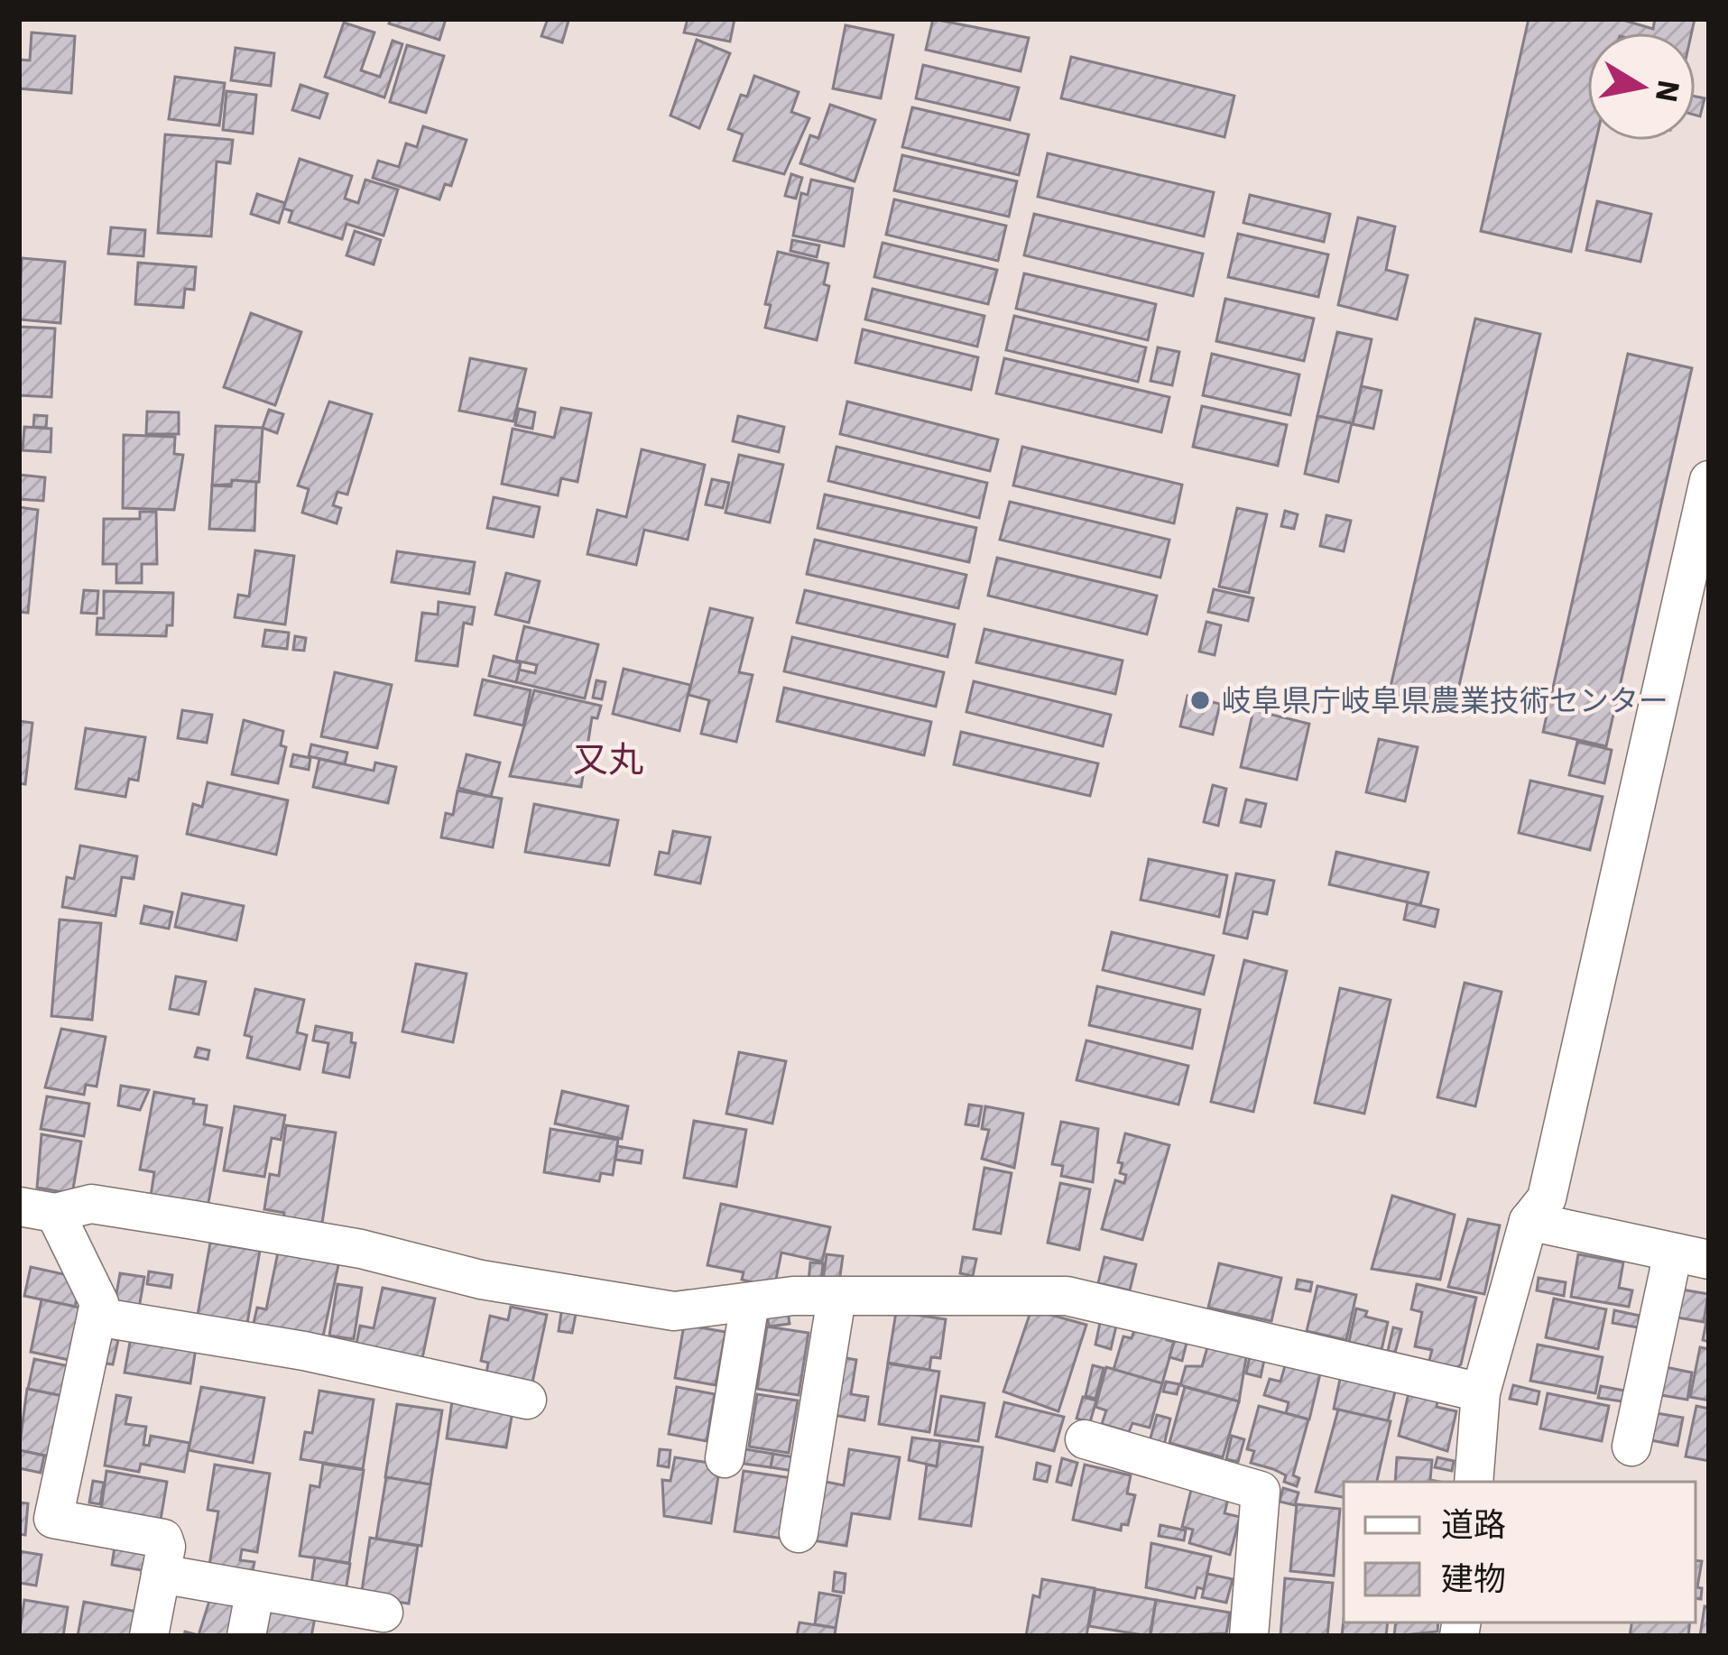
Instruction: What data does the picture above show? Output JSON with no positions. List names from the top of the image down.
{
  "districts": ["又丸"],
  "places": ["岐阜県庁岐阜県農業技術センター"],
  "legend": ["道路", "建物"],
  "north": "right"
}
